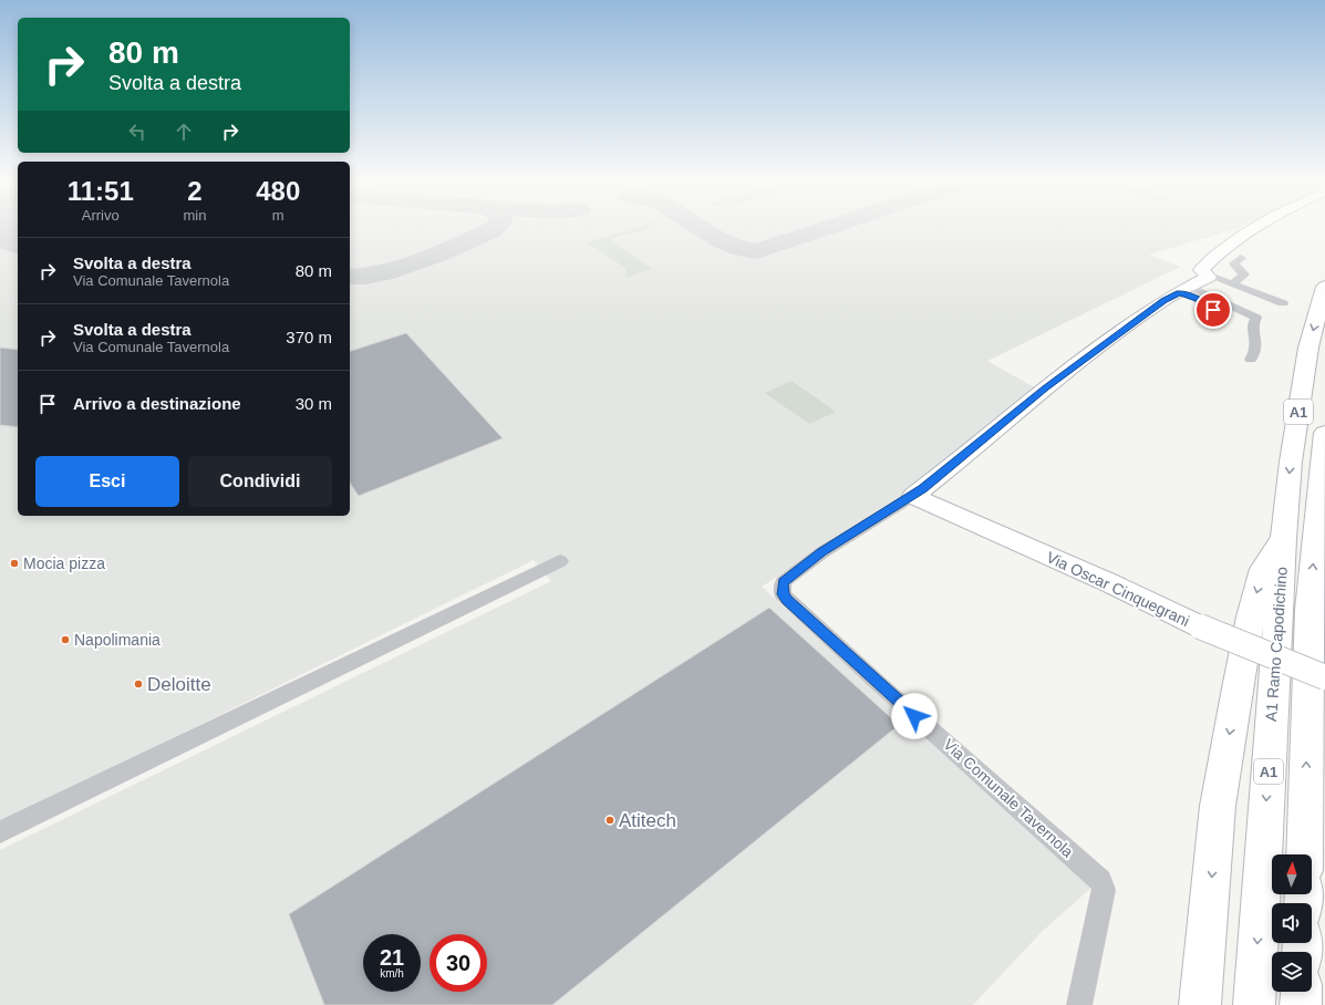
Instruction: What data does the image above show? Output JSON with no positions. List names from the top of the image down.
{
  "streets": {
    "highway": ["A1", "A1 Ramo Capodichino"],
    "street": ["Via Oscar Cinquegrani", "Via Comunale Tavernola"]
  },
  "crossings": [
    ["Via Oscar Cinquegrani", "Via Comunale Tavernola"]
  ],
  "places": [
    "Mocia pizza",
    "Napolimania",
    "Deloitte",
    "Atitech"
  ],
  "north": "top",
  "page": {
    "turn": ["80 m", "Svolta a destra"],
    "eta": [
      "11:51",
      "Arrivo",
      "2",
      "min",
      "480",
      "m"
    ],
    "list": [
      {
        "name": "Svolta a destra",
        "note": "Via Comunale Tavernola",
        "value": "80 m"
      },
      {
        "name": "Svolta a destra",
        "note": "Via Comunale Tavernola",
        "value": "370 m"
      },
      {
        "name": "Arrivo a destinazione",
        "value": "30 m"
      }
    ],
    "buttons": ["Esci", "Condividi"],
    "speed": "21 km/h",
    "limit": "30"
  }
}
